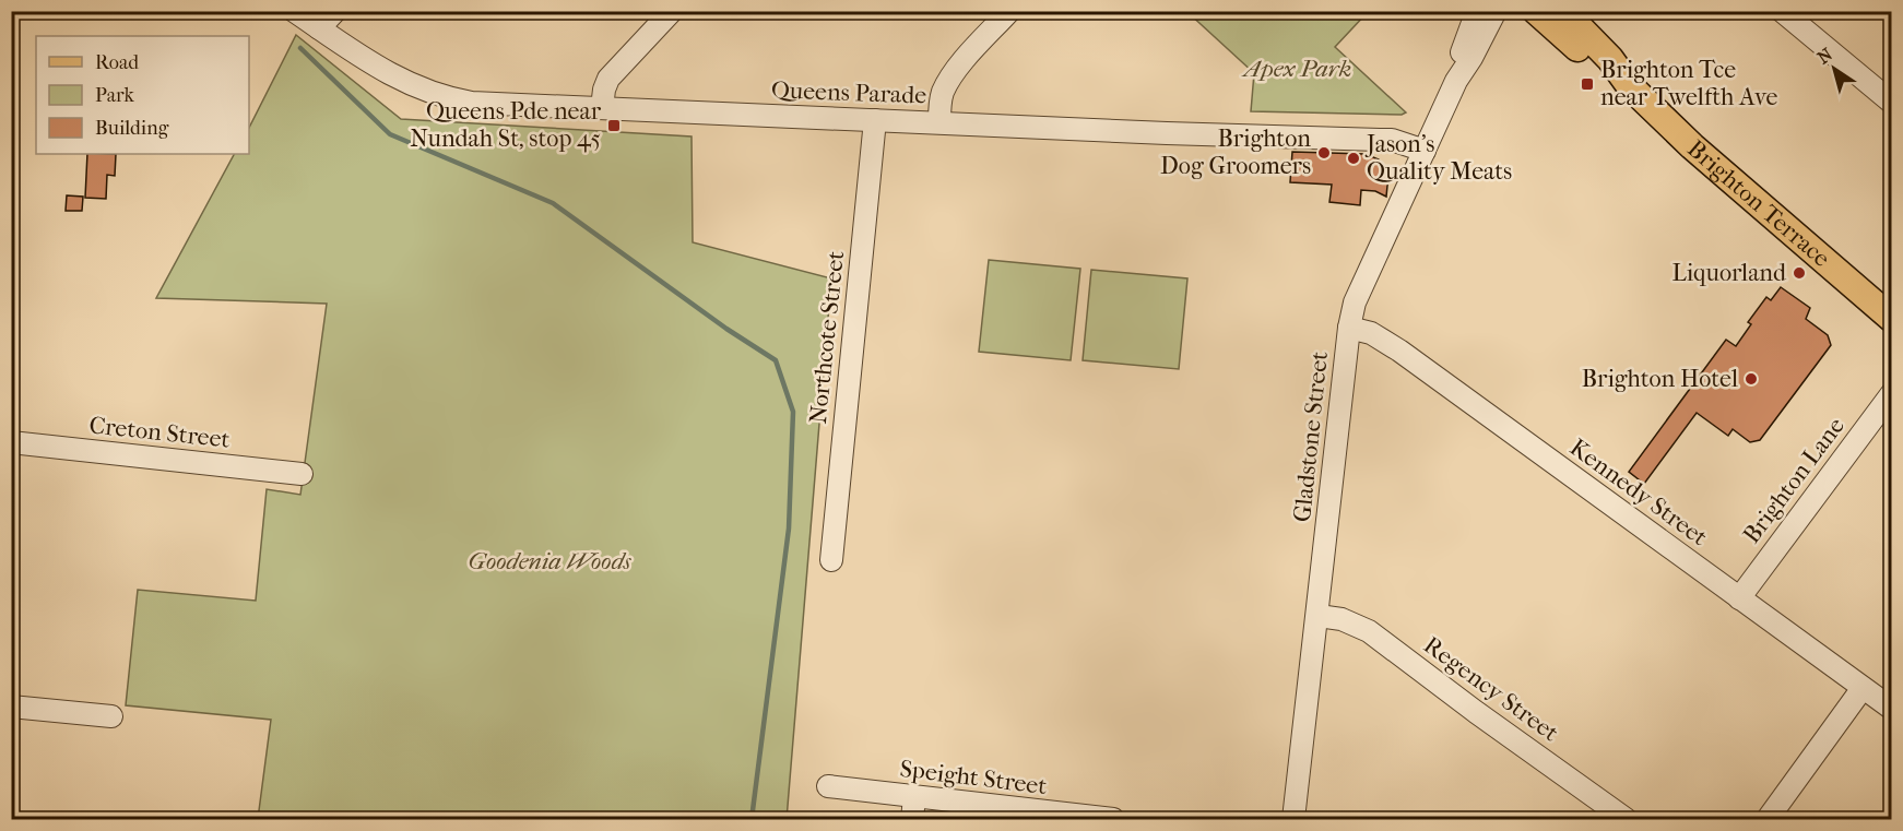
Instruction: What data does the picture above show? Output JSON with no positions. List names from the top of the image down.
{
  "streets": {
    "main road": ["Brighton Terrace"],
    "street": [
      "Queens Parade",
      "Northcote Street",
      "Creton Street",
      "Gladstone Street",
      "Brighton Lane",
      "Kennedy Street",
      "Regency Street",
      "Speight Street"
    ]
  },
  "crossings": [
    ["Queens Parade", "Northcote Street"],
    ["Queens Parade", "Gladstone Street"],
    ["Gladstone Street", "Kennedy Street"],
    ["Gladstone Street", "Regency Street"],
    ["Brighton Lane", "Kennedy Street"]
  ],
  "parks": ["Apex Park", "Goodenia Woods"],
  "places": {
    "transit": ["Brighton Tce near Twelfth Ave", "Queens Pde near Nundah St, stop 45"],
    "other": [
      "Brighton Dog Groomers",
      "Jason's Quality Meats",
      "Liquorland",
      "Brighton Hotel"
    ]
  },
  "legend": ["Road", "Park", "Building"],
  "north": "top left"
}
